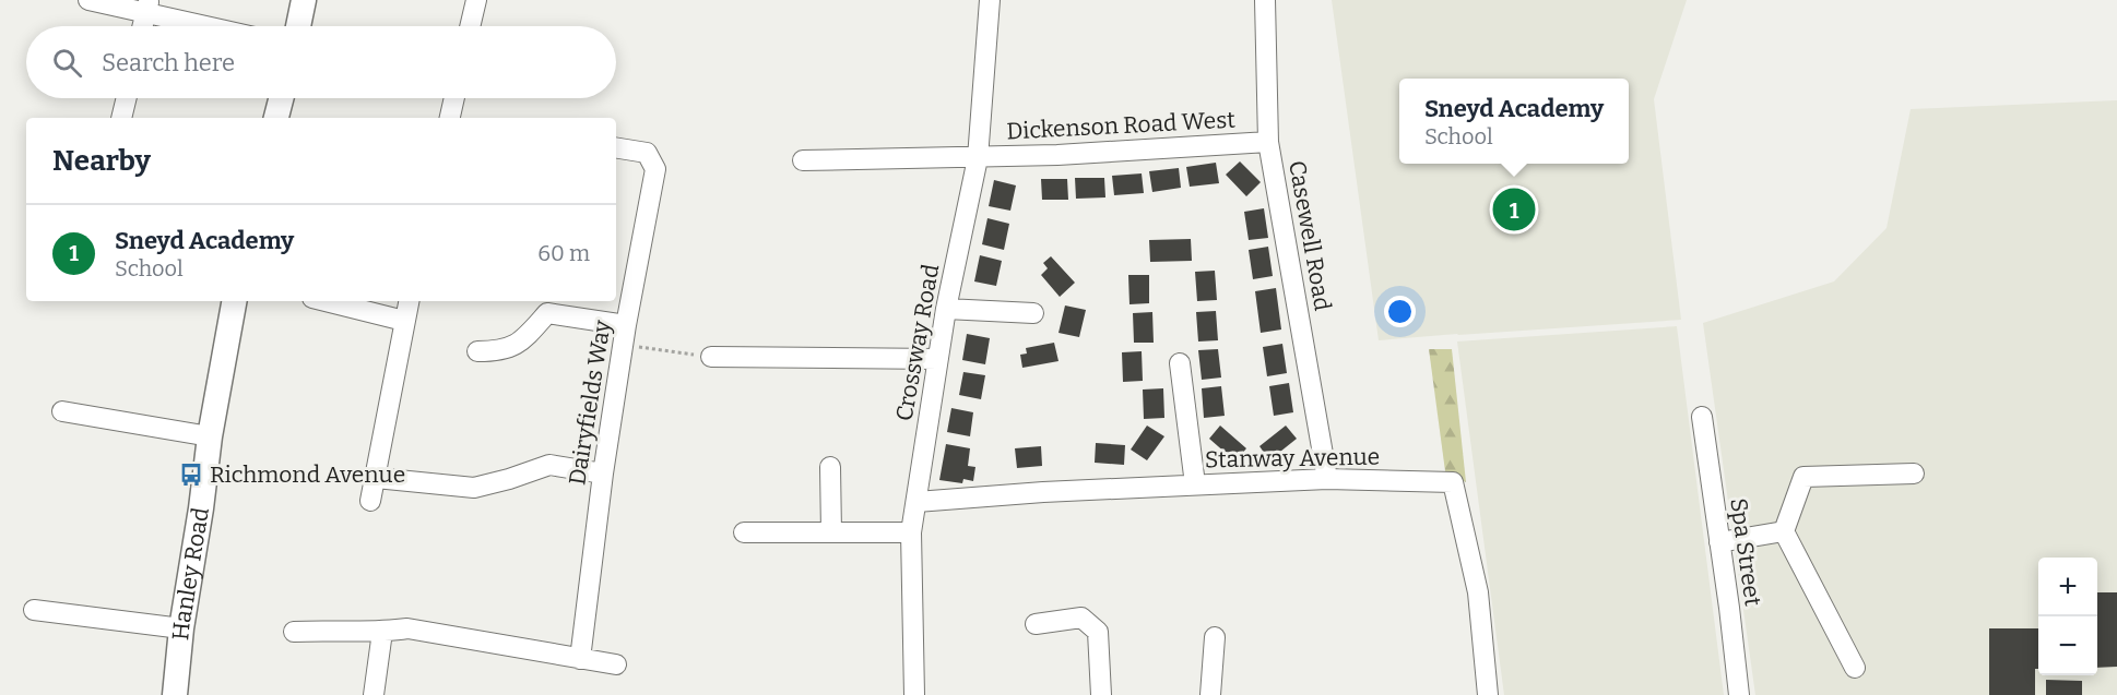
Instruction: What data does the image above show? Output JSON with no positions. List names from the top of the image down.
{
  "streets": {
    "main road": ["Hanley Road"],
    "street": [
      "Dickenson Road West",
      "Casewell Road",
      "Crossway Road",
      "Dairyfields Way",
      "Stanway Avenue",
      "Spa Street"
    ]
  },
  "crossings": [
    ["Dickenson Road West", "Casewell Road"],
    ["Dickenson Road West", "Crossway Road"],
    ["Casewell Road", "Stanway Avenue"],
    ["Crossway Road", "Stanway Avenue"]
  ],
  "places": {
    "bus stop": ["Richmond Avenue"]
  },
  "page": {
    "search": "Search here",
    "popup": ["Sneyd Academy", "School"],
    "heading": "Nearby",
    "pins": "1",
    "list": [
      {
        "mark": "1",
        "name": "Sneyd Academy",
        "note": "School",
        "value": "60 m"
      }
    ],
    "map_buttons": ["+", "−"]
  }
}
